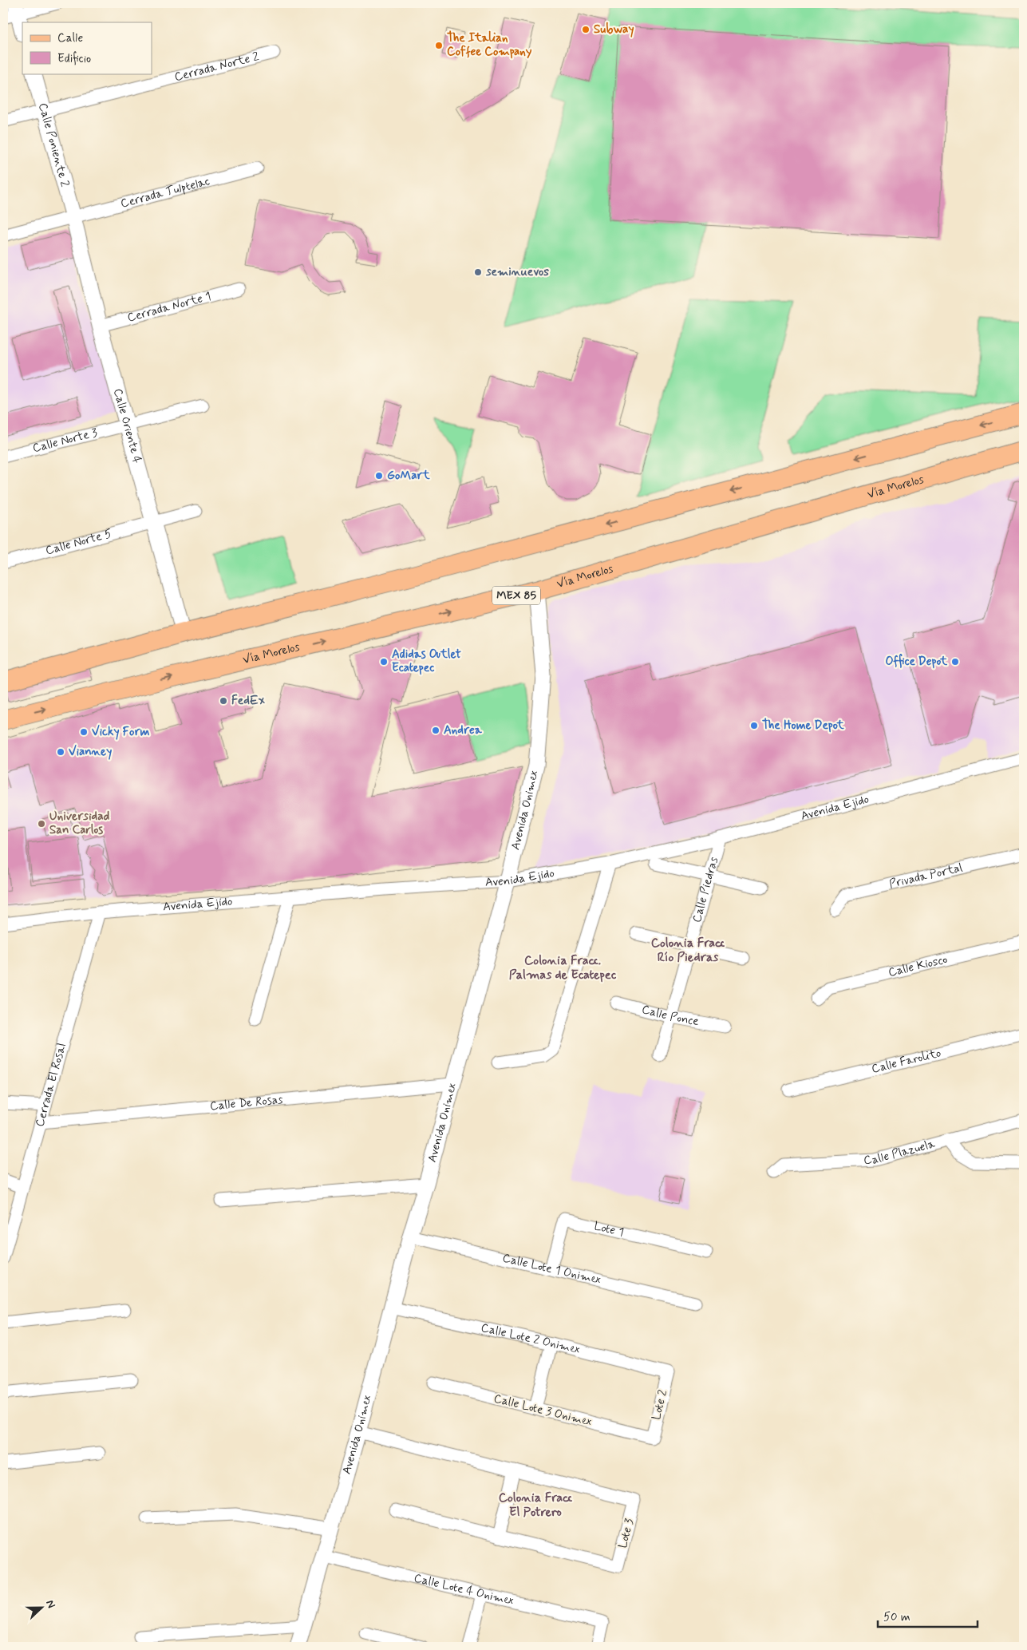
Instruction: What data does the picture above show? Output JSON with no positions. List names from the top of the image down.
{
  "streets": {
    "main road": ["Vía Morelos", "MEX 85"],
    "street": [
      "Cerrada Norte 2",
      "Calle Poniente 2",
      "Cerrada Tulptelac",
      "Cerrada Norte 1",
      "Calle Oriente 4",
      "Calle Norte 3",
      "Calle Norte 5",
      "Avenida Ejido",
      "Avenida Onimex",
      "Privada Portal",
      "Calle Piedras",
      "Calle Kiosco",
      "Calle Ponce",
      "Calle Farolito",
      "Cerrada El Rosal",
      "Calle De Rosas",
      "Calle Plazuela",
      "Lote 1",
      "Calle Lote 1 Onimex",
      "Calle Lote 2 Onimex",
      "Lote 2",
      "Calle Lote 3 Onimex",
      "Lote 3",
      "Calle Lote 4 Onimex"
    ]
  },
  "crossings": [
    ["Cerrada Norte 2", "Calle Poniente 2"],
    ["Calle Poniente 2", "Cerrada Tulptelac"],
    ["Calle Poniente 2", "Calle Oriente 4"],
    ["Cerrada Tulptelac", "Calle Oriente 4"],
    ["Cerrada Norte 1", "Calle Oriente 4"],
    ["Calle Oriente 4", "Calle Norte 3"],
    ["Calle Oriente 4", "Calle Norte 5"],
    ["Vía Morelos", "Avenida Onimex"],
    ["Avenida Ejido", "Avenida Onimex"],
    ["Avenida Ejido", "Calle Piedras"],
    ["Avenida Ejido", "Cerrada El Rosal"],
    ["Avenida Onimex", "Calle De Rosas"],
    ["Avenida Onimex", "Calle Lote 1 Onimex"],
    ["Avenida Onimex", "Calle Lote 2 Onimex"],
    ["Avenida Onimex", "Lote 3"],
    ["Avenida Onimex", "Calle Lote 4 Onimex"],
    ["Calle Piedras", "Calle Ponce"],
    ["Cerrada El Rosal", "Calle De Rosas"],
    ["Lote 1", "Calle Lote 1 Onimex"],
    ["Calle Lote 2 Onimex", "Lote 2"],
    ["Lote 2", "Calle Lote 3 Onimex"]
  ],
  "districts": ["Colonia Fracc Río Piedras", "Colonia Fracc. Palmas de Ecatepec", "Colonia Fracc El Potrero"],
  "places": [
    "Subway",
    "The Italian Coffee Company",
    "seminuevos",
    "GoMart",
    "Adidas Outlet Ecatepec",
    "Office Depot",
    "FedEx",
    "The Home Depot",
    "Andrea",
    "Vicky Form",
    "Vianney",
    "Universidad San Carlos"
  ],
  "legend": ["Calle", "Edificio"],
  "scale_bar": "50 m",
  "north": "right"
}
